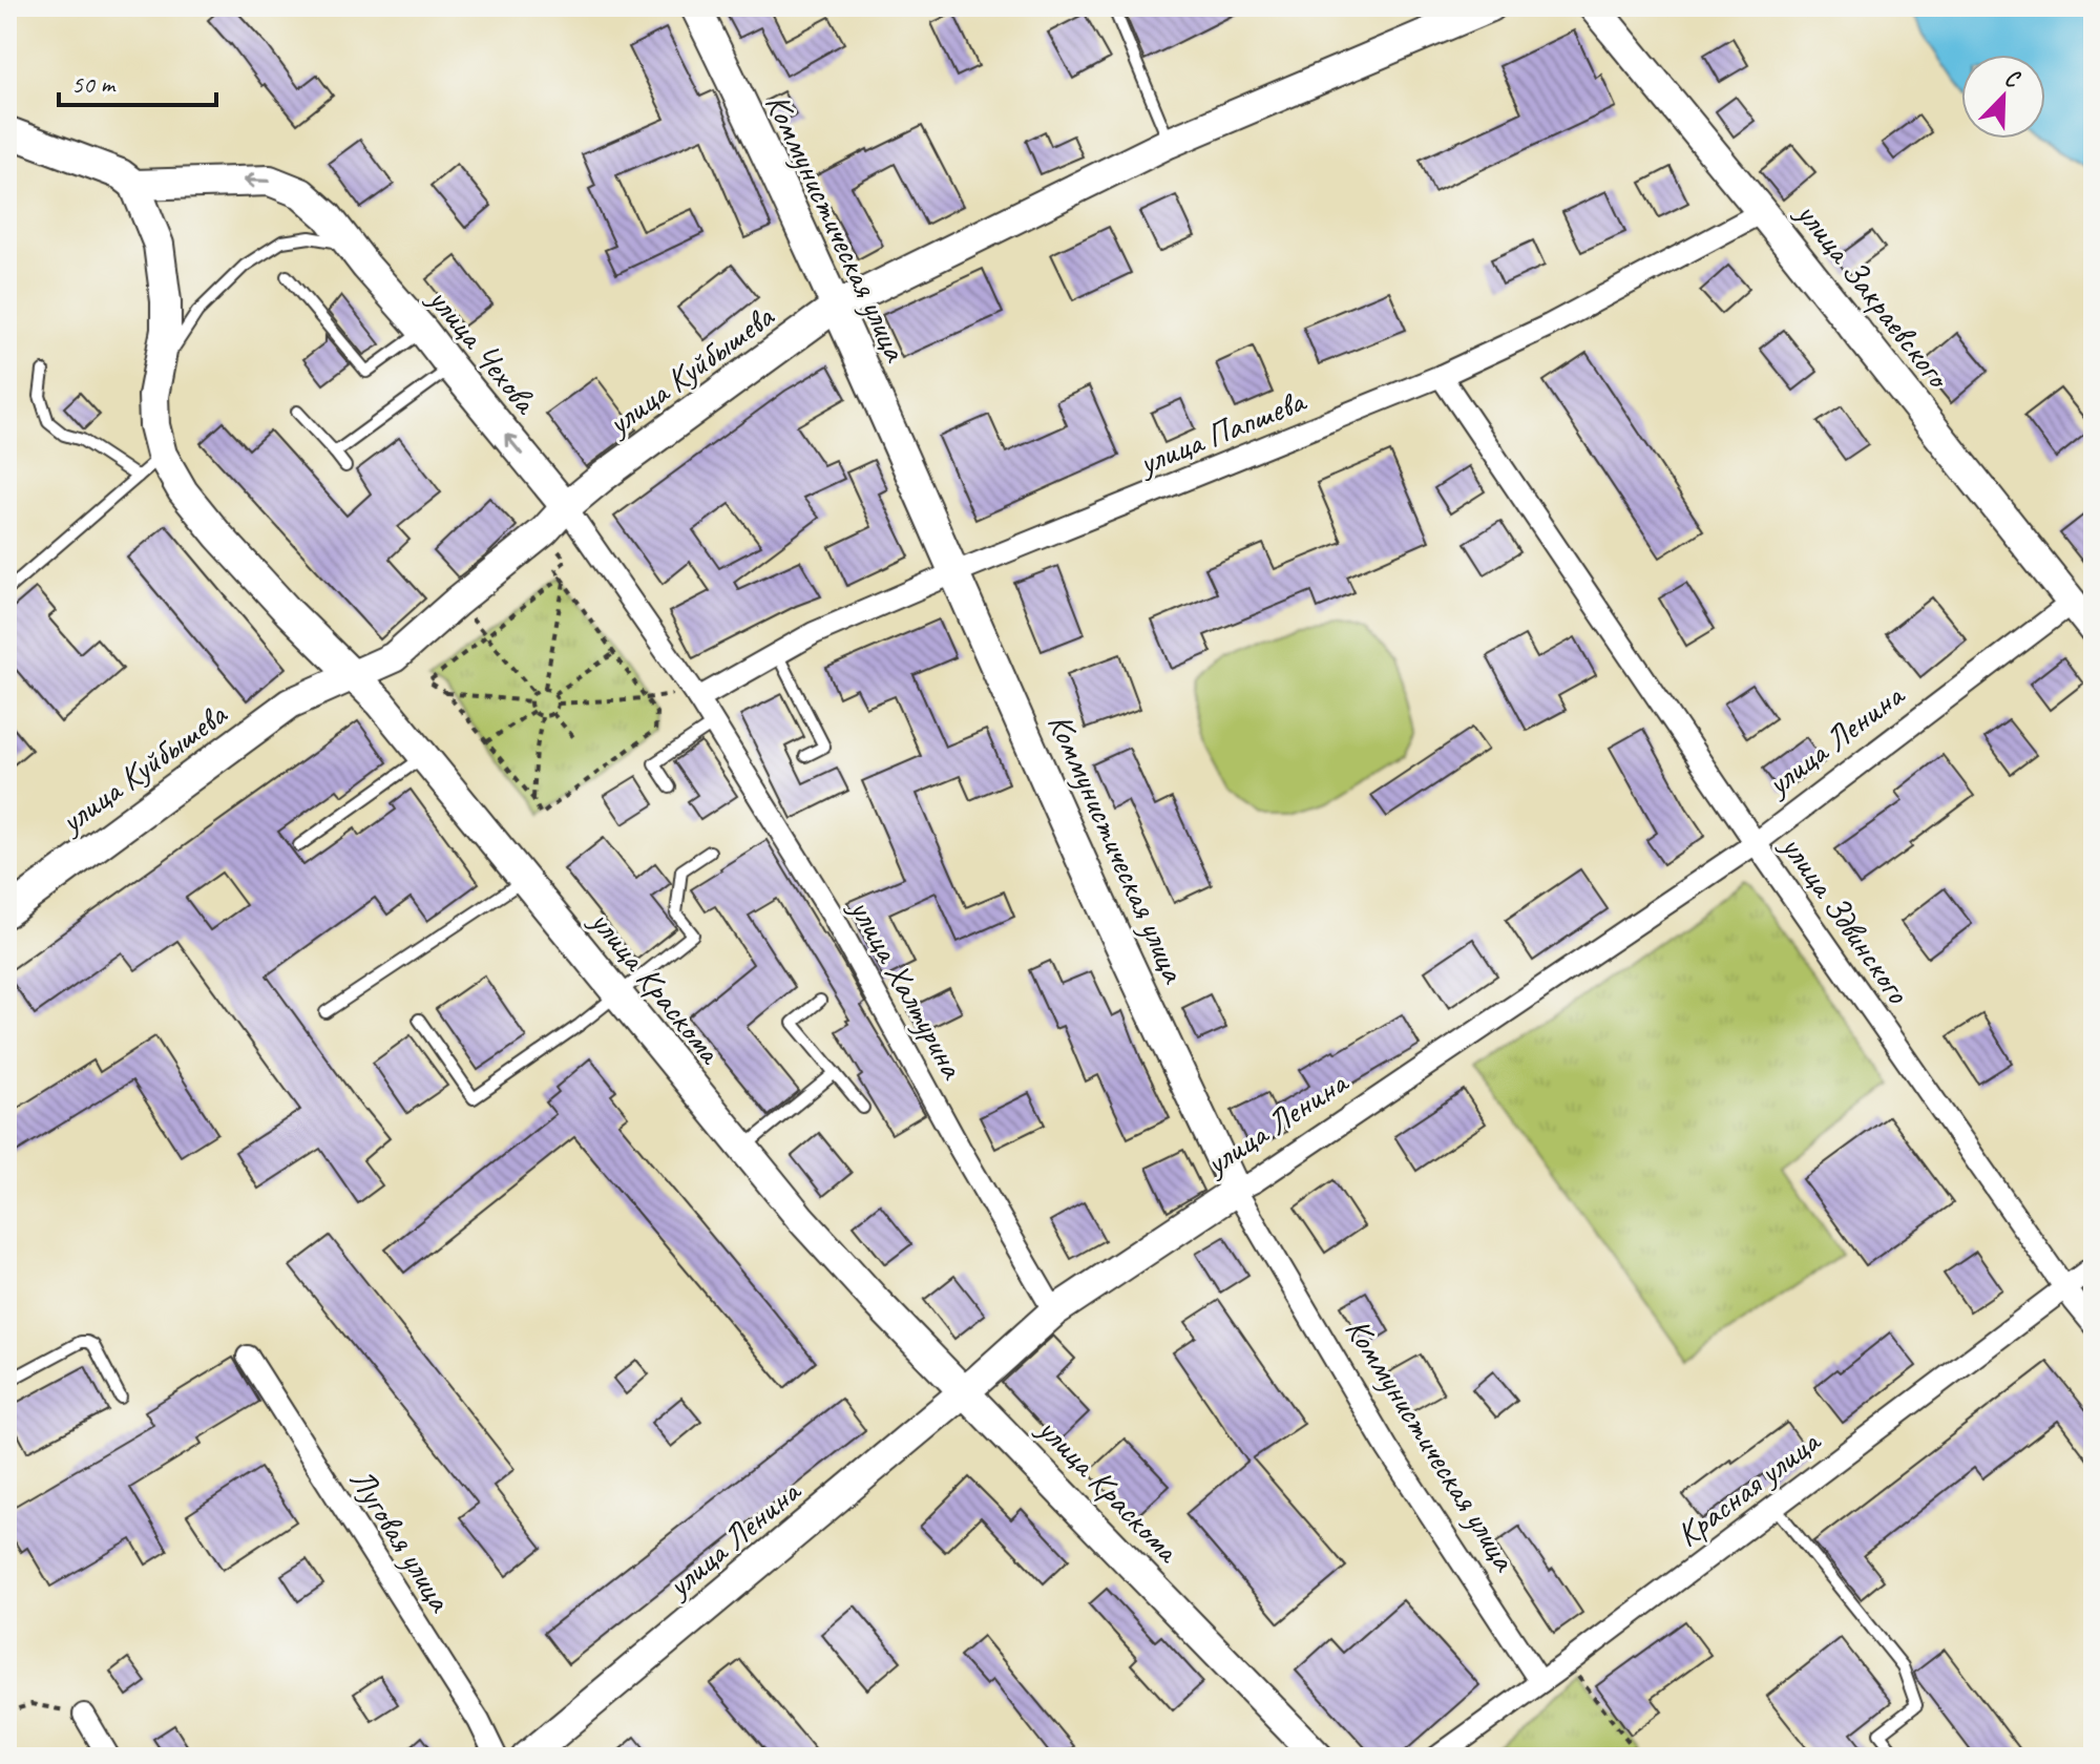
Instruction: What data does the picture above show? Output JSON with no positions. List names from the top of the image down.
{
  "streets": {
    "street": [
      "Коммунистическая улица",
      "улица Закраевского",
      "улица Чехова",
      "улица Куйбышева",
      "улица Папшева",
      "улица Ленина",
      "улица Здвинского",
      "улица Краскома",
      "улица Халтурина",
      "Красная улица",
      "Луговая улица"
    ]
  },
  "crossings": [
    ["Коммунистическая улица", "улица Куйбышева"],
    ["Коммунистическая улица", "улица Папшева"],
    ["Коммунистическая улица", "улица Ленина"],
    ["Коммунистическая улица", "Красная улица"],
    ["улица Закраевского", "улица Папшева"],
    ["улица Закраевского", "улица Ленина"],
    ["улица Чехова", "улица Куйбышева"],
    ["улица Чехова", "улица Папшева"],
    ["улица Чехова", "улица Краскома"],
    ["улица Чехова", "улица Халтурина"],
    ["улица Куйбышева", "улица Краскома"],
    ["улица Папшева", "улица Здвинского"],
    ["улица Папшева", "улица Халтурина"],
    ["улица Ленина", "улица Здвинского"],
    ["улица Ленина", "улица Краскома"],
    ["улица Ленина", "улица Халтурина"],
    ["улица Здвинского", "Красная улица"]
  ],
  "one_way": ["улица Чехова"],
  "scale_bar": "50 m",
  "north": "top right"
}
